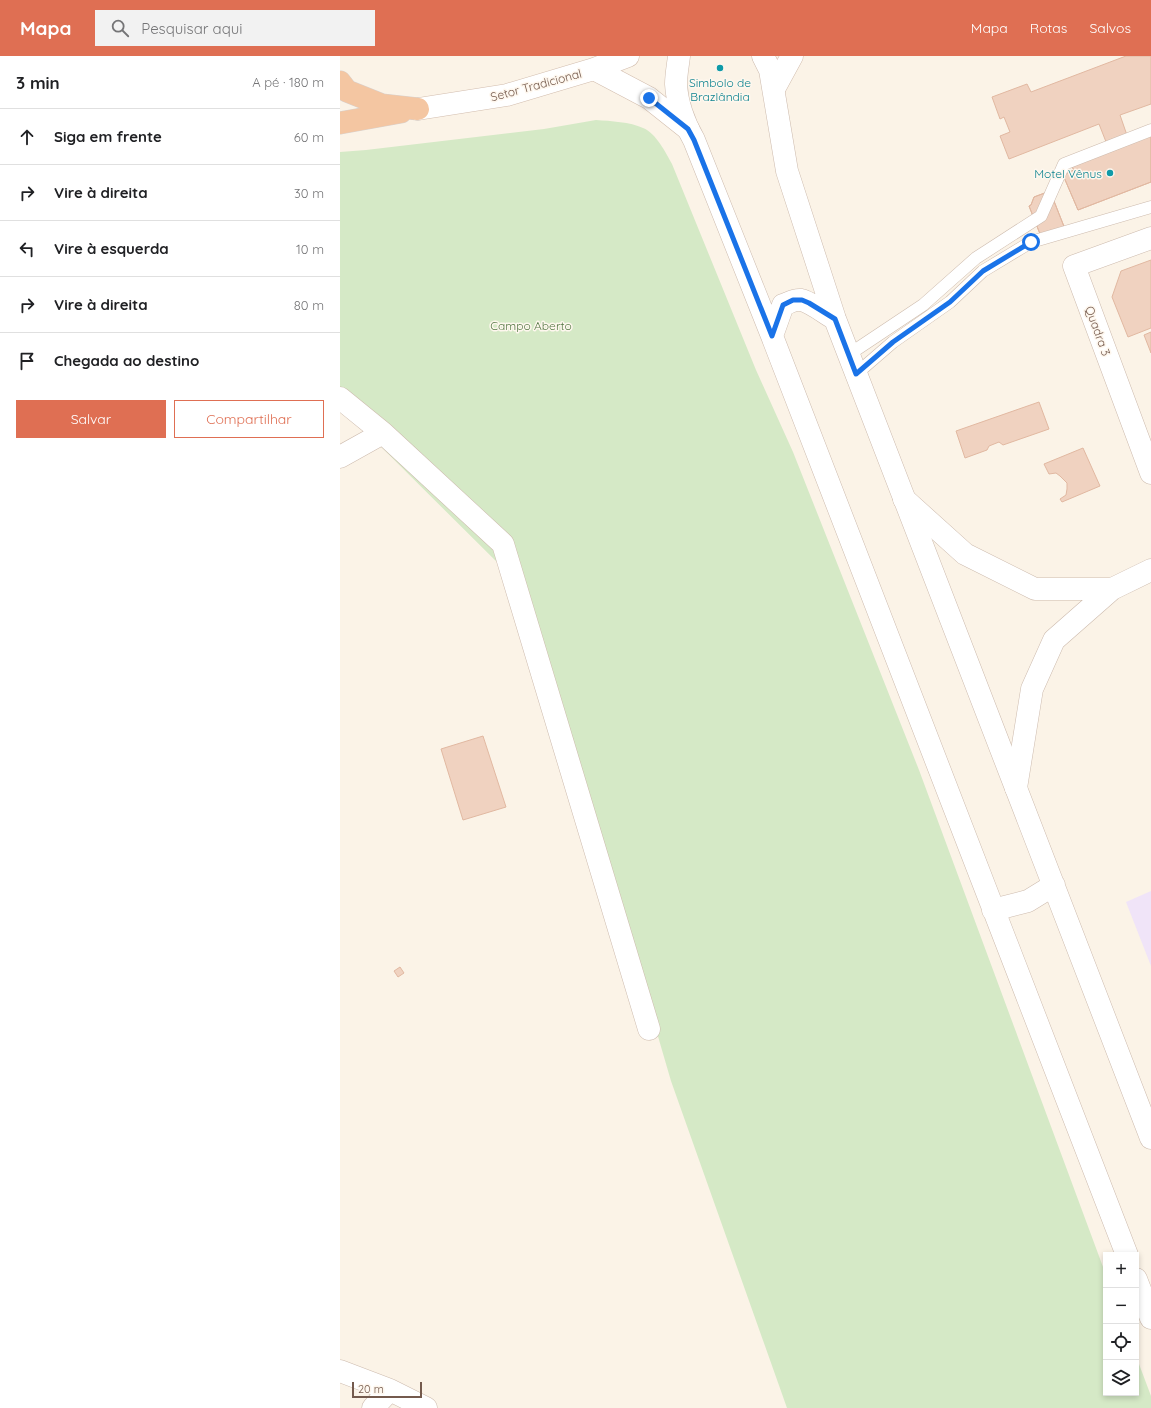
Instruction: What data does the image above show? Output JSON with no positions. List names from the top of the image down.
{
  "streets": {
    "street": ["Setor Tradicional", "Quadra 3"]
  },
  "parks": ["Campo Aberto"],
  "places": ["Simbolo de Brazlândia", "Motel Vênus"],
  "scale_bar": "20 m",
  "page": {
    "header": "Mapa",
    "search": "Pesquisar aqui",
    "nav": ["Mapa", "Rotas", "Salvos"],
    "heading": ["3 min", "A pé · 180 m"],
    "list": [
      ["Siga em frente", "60 m"],
      ["Vire à direita", "30 m"],
      ["Vire à esquerda", "10 m"],
      ["Vire à direita", "80 m"],
      "Chegada ao destino"
    ],
    "buttons": ["Salvar", "Compartilhar"],
    "map_buttons": ["+", "−"],
    "scale": "20 m"
  }
}
